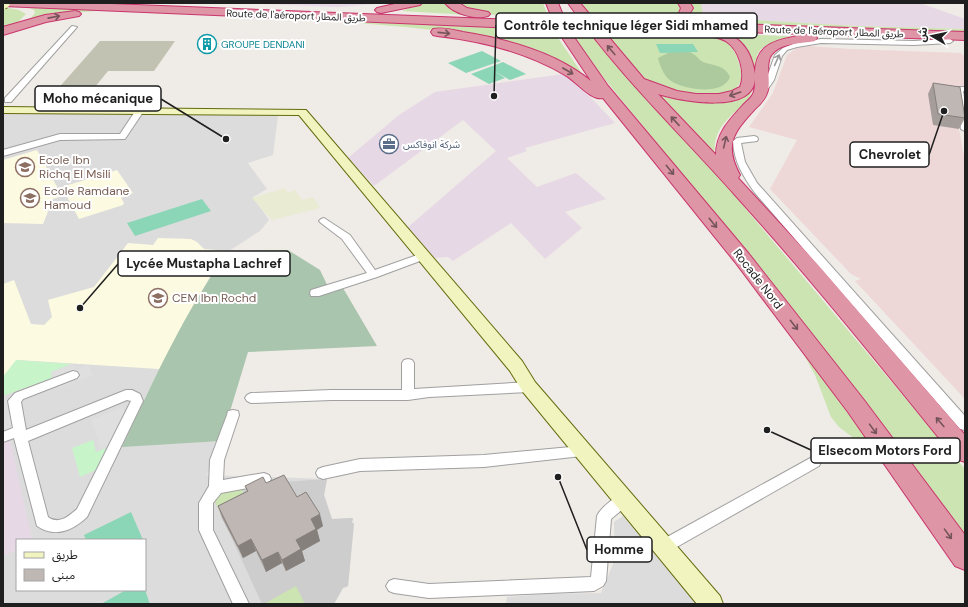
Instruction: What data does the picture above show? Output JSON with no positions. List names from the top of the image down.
{
  "streets": {
    "highway": ["Route de l'aéroport طريق المطار", "Rocade Nord"]
  },
  "places": {
    "building": ["GROUPE DENDANI"],
    "other": [
      "Contrôle technique léger Sidi mhamed",
      "Chevrolet",
      "Moho mécanique",
      "Lycée Mustapha Lachref",
      "Elsecom Motors Ford",
      "Homme"
    ],
    "office": ["شركة انوفاكس"],
    "school or university": ["Ecole Ibn Richq El Msili", "Ecole Ramdane Hamoud", "CEM Ibn Rochd"]
  },
  "legend": ["طريق", "مبنى"],
  "north": "left"
}
